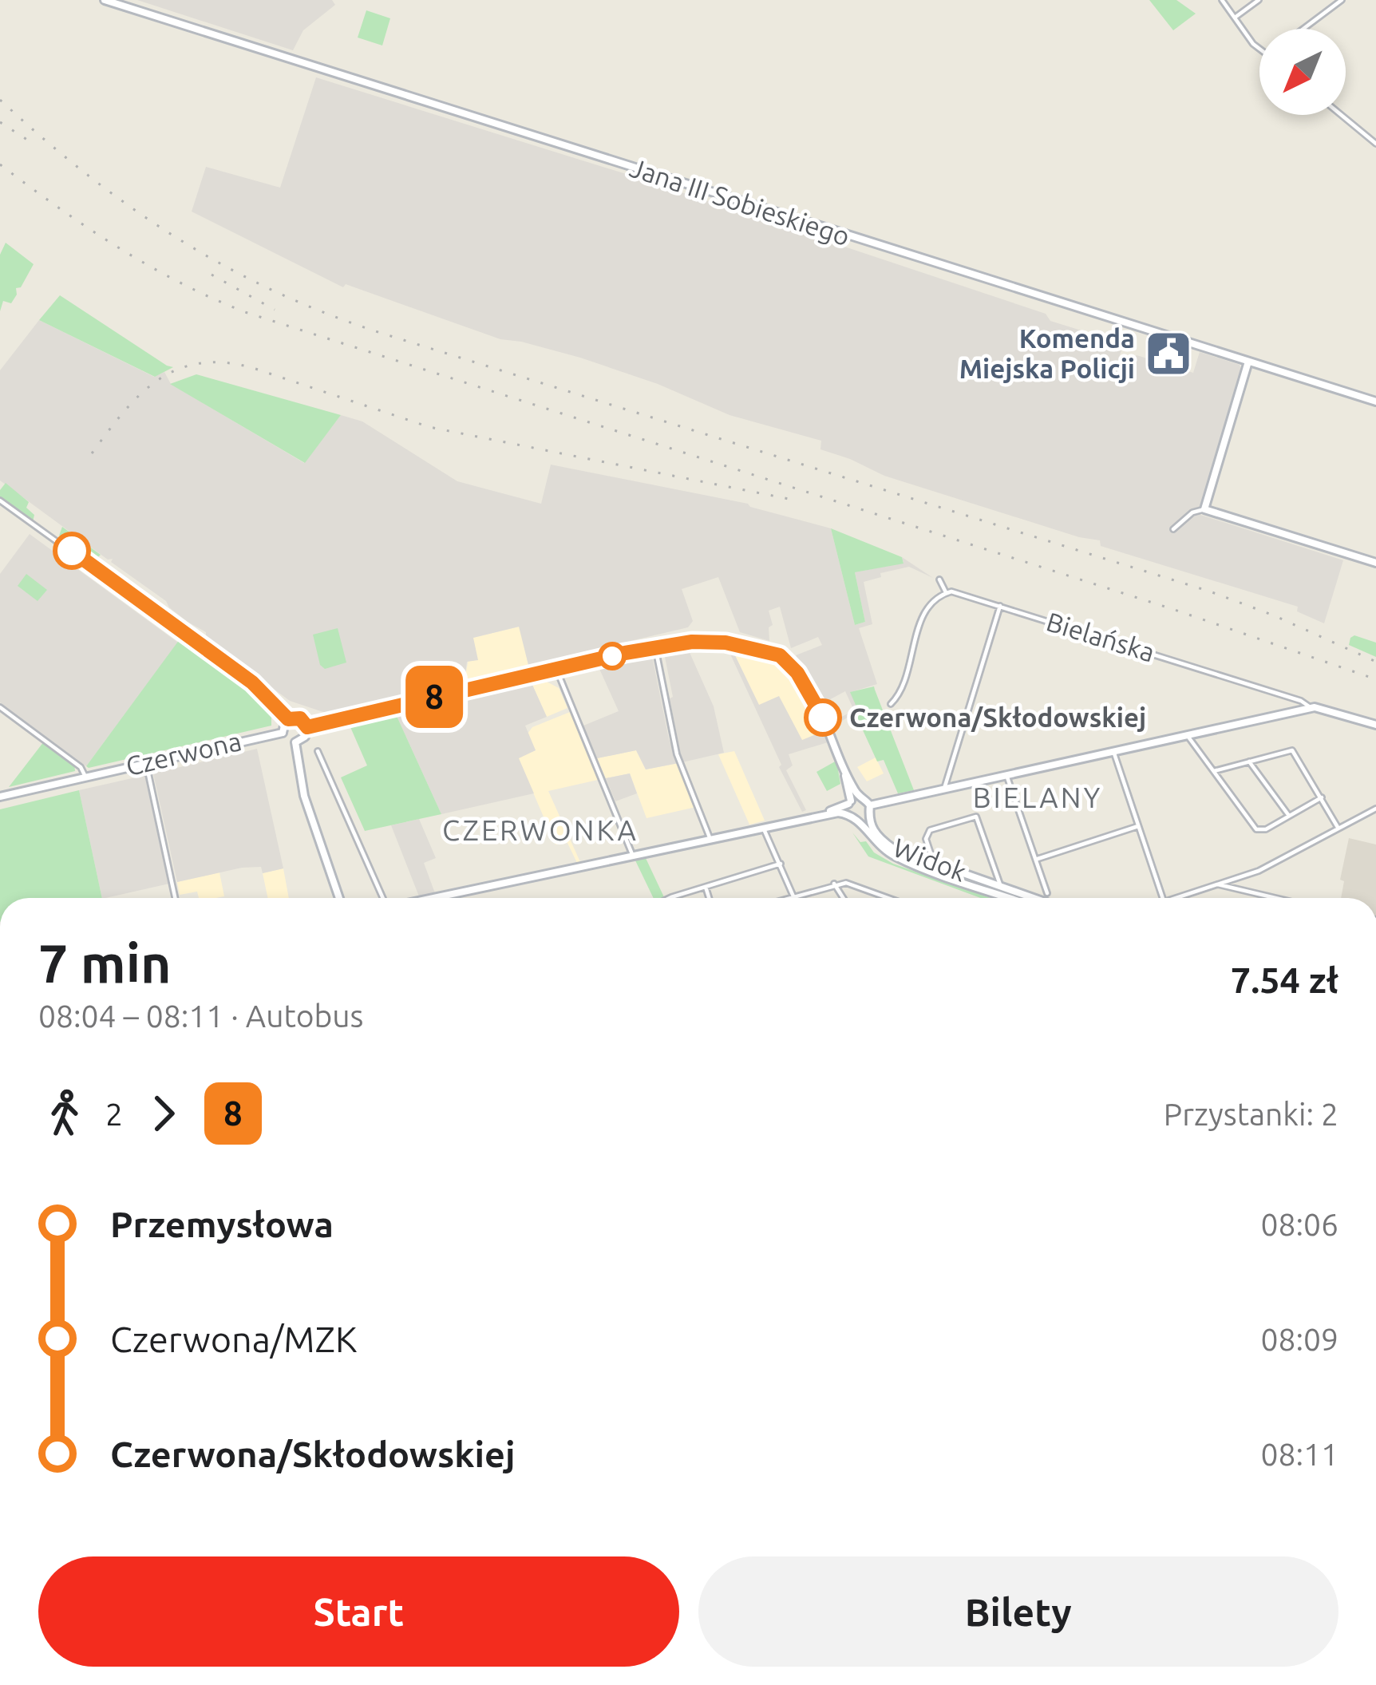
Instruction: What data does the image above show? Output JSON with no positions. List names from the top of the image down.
{
  "streets": {
    "main road": [
      "Jana III Sobieskiego",
      "Bielańska",
      "Czerwona",
      "Widok"
    ]
  },
  "districts": ["BIELANY", "CZERWONKA"],
  "places": {
    "public building": ["Komenda Miejska Policji"],
    "other": ["Czerwona/Skłodowskiej"]
  },
  "lines": ["bus line 8"],
  "north": "bottom left",
  "page": {
    "on_map": "8",
    "heading": ["7 min", "08:04 – 08:11 · Autobus", "7.54 zł"],
    "legs": ["2", "8", "Przystanki: 2"],
    "list": [
      {
        "name": "Przemysłowa",
        "value": "08:06"
      },
      {
        "name": "Czerwona/MZK",
        "value": "08:09"
      },
      {
        "name": "Czerwona/Skłodowskiej",
        "value": "08:11"
      }
    ],
    "buttons": ["Start", "Bilety"]
  }
}
